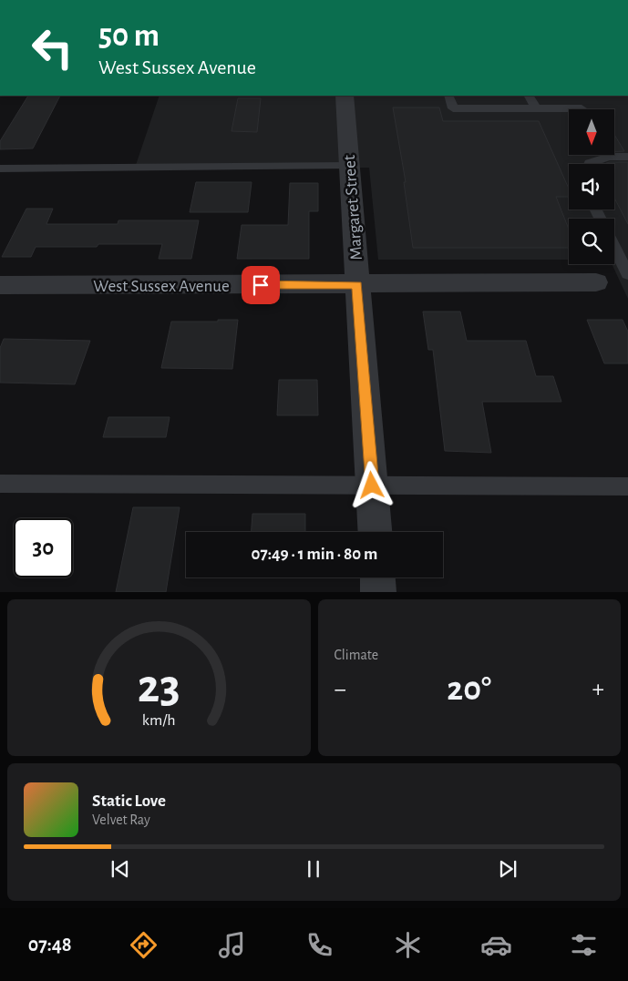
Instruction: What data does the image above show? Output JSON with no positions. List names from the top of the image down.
{
  "streets": {
    "street": ["Margaret Street", "West Sussex Avenue"]
  },
  "crossings": [
    ["Margaret Street", "West Sussex Avenue"]
  ],
  "north": "bottom",
  "page": {
    "turn": ["50 m", "West Sussex Avenue"],
    "limit": "30",
    "trip": "07:49 · 1 min · 80 m",
    "tile": "Climate",
    "heat": ["−", "20°", "+"],
    "song": ["Static Love", "Velvet Ray"],
    "tabs": "07:48",
    "gauge": ["23", "km/h"]
  }
}
